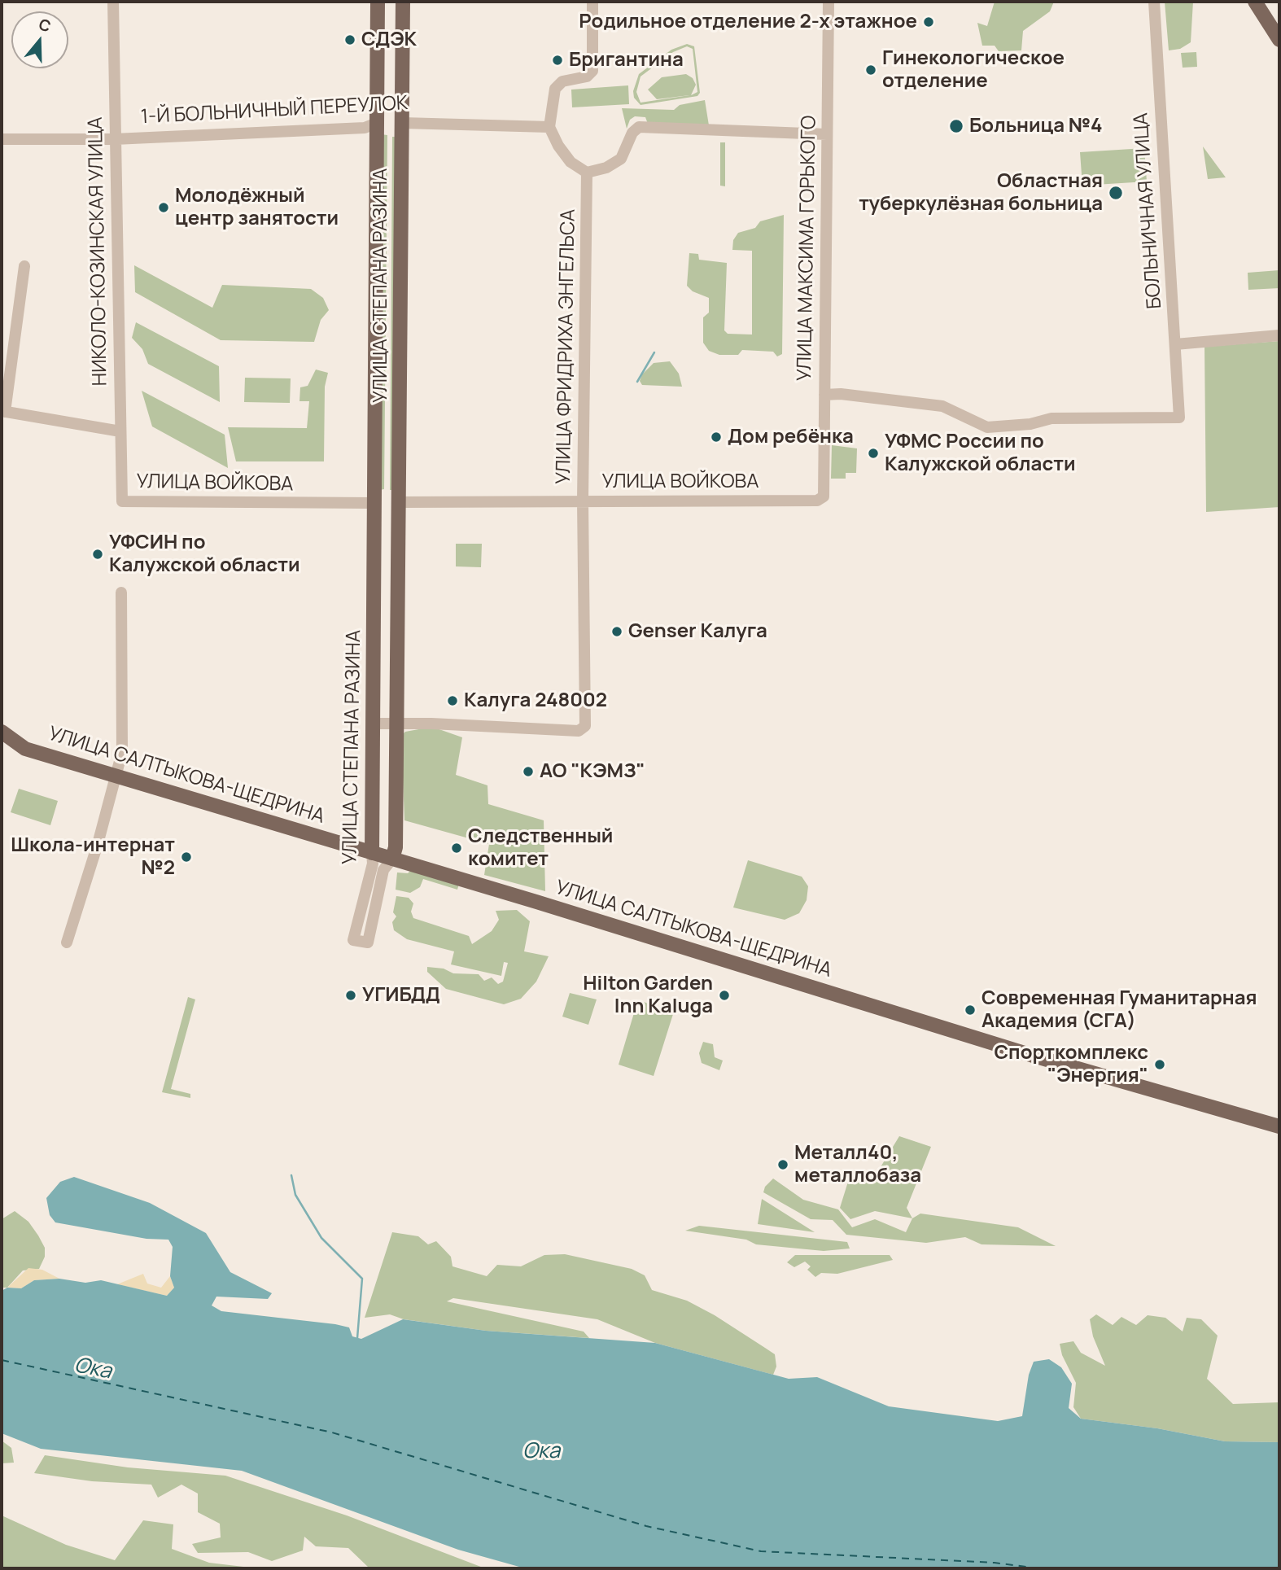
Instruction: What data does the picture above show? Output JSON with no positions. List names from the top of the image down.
{
  "streets": {
    "main road": ["1-Й БОЛЬНИЧНЫЙ ПЕРЕУЛОК", "УЛИЦА СТЕПАНА РАЗИНА", "УЛИЦА САЛТЫКОВА-ЩЕДРИНА"],
    "street": [
      "БОЛЬНИЧНАЯ УЛИЦА",
      "УЛИЦА МАКСИМА ГОРЬКОГО",
      "НИКОЛО-КОЗИНСКАЯ УЛИЦА",
      "УЛИЦА ФРИДРИХА ЭНГЕЛЬСА",
      "УЛИЦА ВОЙКОВА"
    ]
  },
  "crossings": [
    ["1-Й БОЛЬНИЧНЫЙ ПЕРЕУЛОК", "НИКОЛО-КОЗИНСКАЯ УЛИЦА"],
    ["1-Й БОЛЬНИЧНЫЙ ПЕРЕУЛОК", "УЛИЦА СТЕПАНА РАЗИНА"],
    ["БОЛЬНИЧНАЯ УЛИЦА", "УЛИЦА МАКСИМА ГОРЬКОГО"],
    ["УЛИЦА МАКСИМА ГОРЬКОГО", "УЛИЦА ВОЙКОВА"],
    ["НИКОЛО-КОЗИНСКАЯ УЛИЦА", "УЛИЦА ВОЙКОВА"],
    ["УЛИЦА СТЕПАНА РАЗИНА", "УЛИЦА ФРИДРИХА ЭНГЕЛЬСА"],
    ["УЛИЦА СТЕПАНА РАЗИНА", "УЛИЦА ВОЙКОВА"],
    ["УЛИЦА СТЕПАНА РАЗИНА", "УЛИЦА САЛТЫКОВА-ЩЕДРИНА"],
    ["УЛИЦА ФРИДРИХА ЭНГЕЛЬСА", "УЛИЦА ВОЙКОВА"]
  ],
  "water": ["Ока"],
  "places": [
    "Родильное отделение 2-х этажное",
    "СДЭК",
    "Бригантина",
    "Гинекологическое отделение",
    "Больница №4",
    "Областная туберкулёзная больница",
    "Молодёжный центр занятости",
    "Дом ребёнка",
    "УФМС России по Калужской области",
    "УФСИН по Калужской области",
    "Genser Калуга",
    "Калуга 248002",
    "АО \"КЭМЗ\"",
    "Следственный комитет",
    "Школа-интернат №2",
    "УГИБДД",
    "Hilton Garden Inn Kaluga",
    "Современная Гуманитарная Академия (СГА)",
    "Спорткомплекс \"Энергия\"",
    "Металл40, металлобаза"
  ],
  "north": "top"
}
